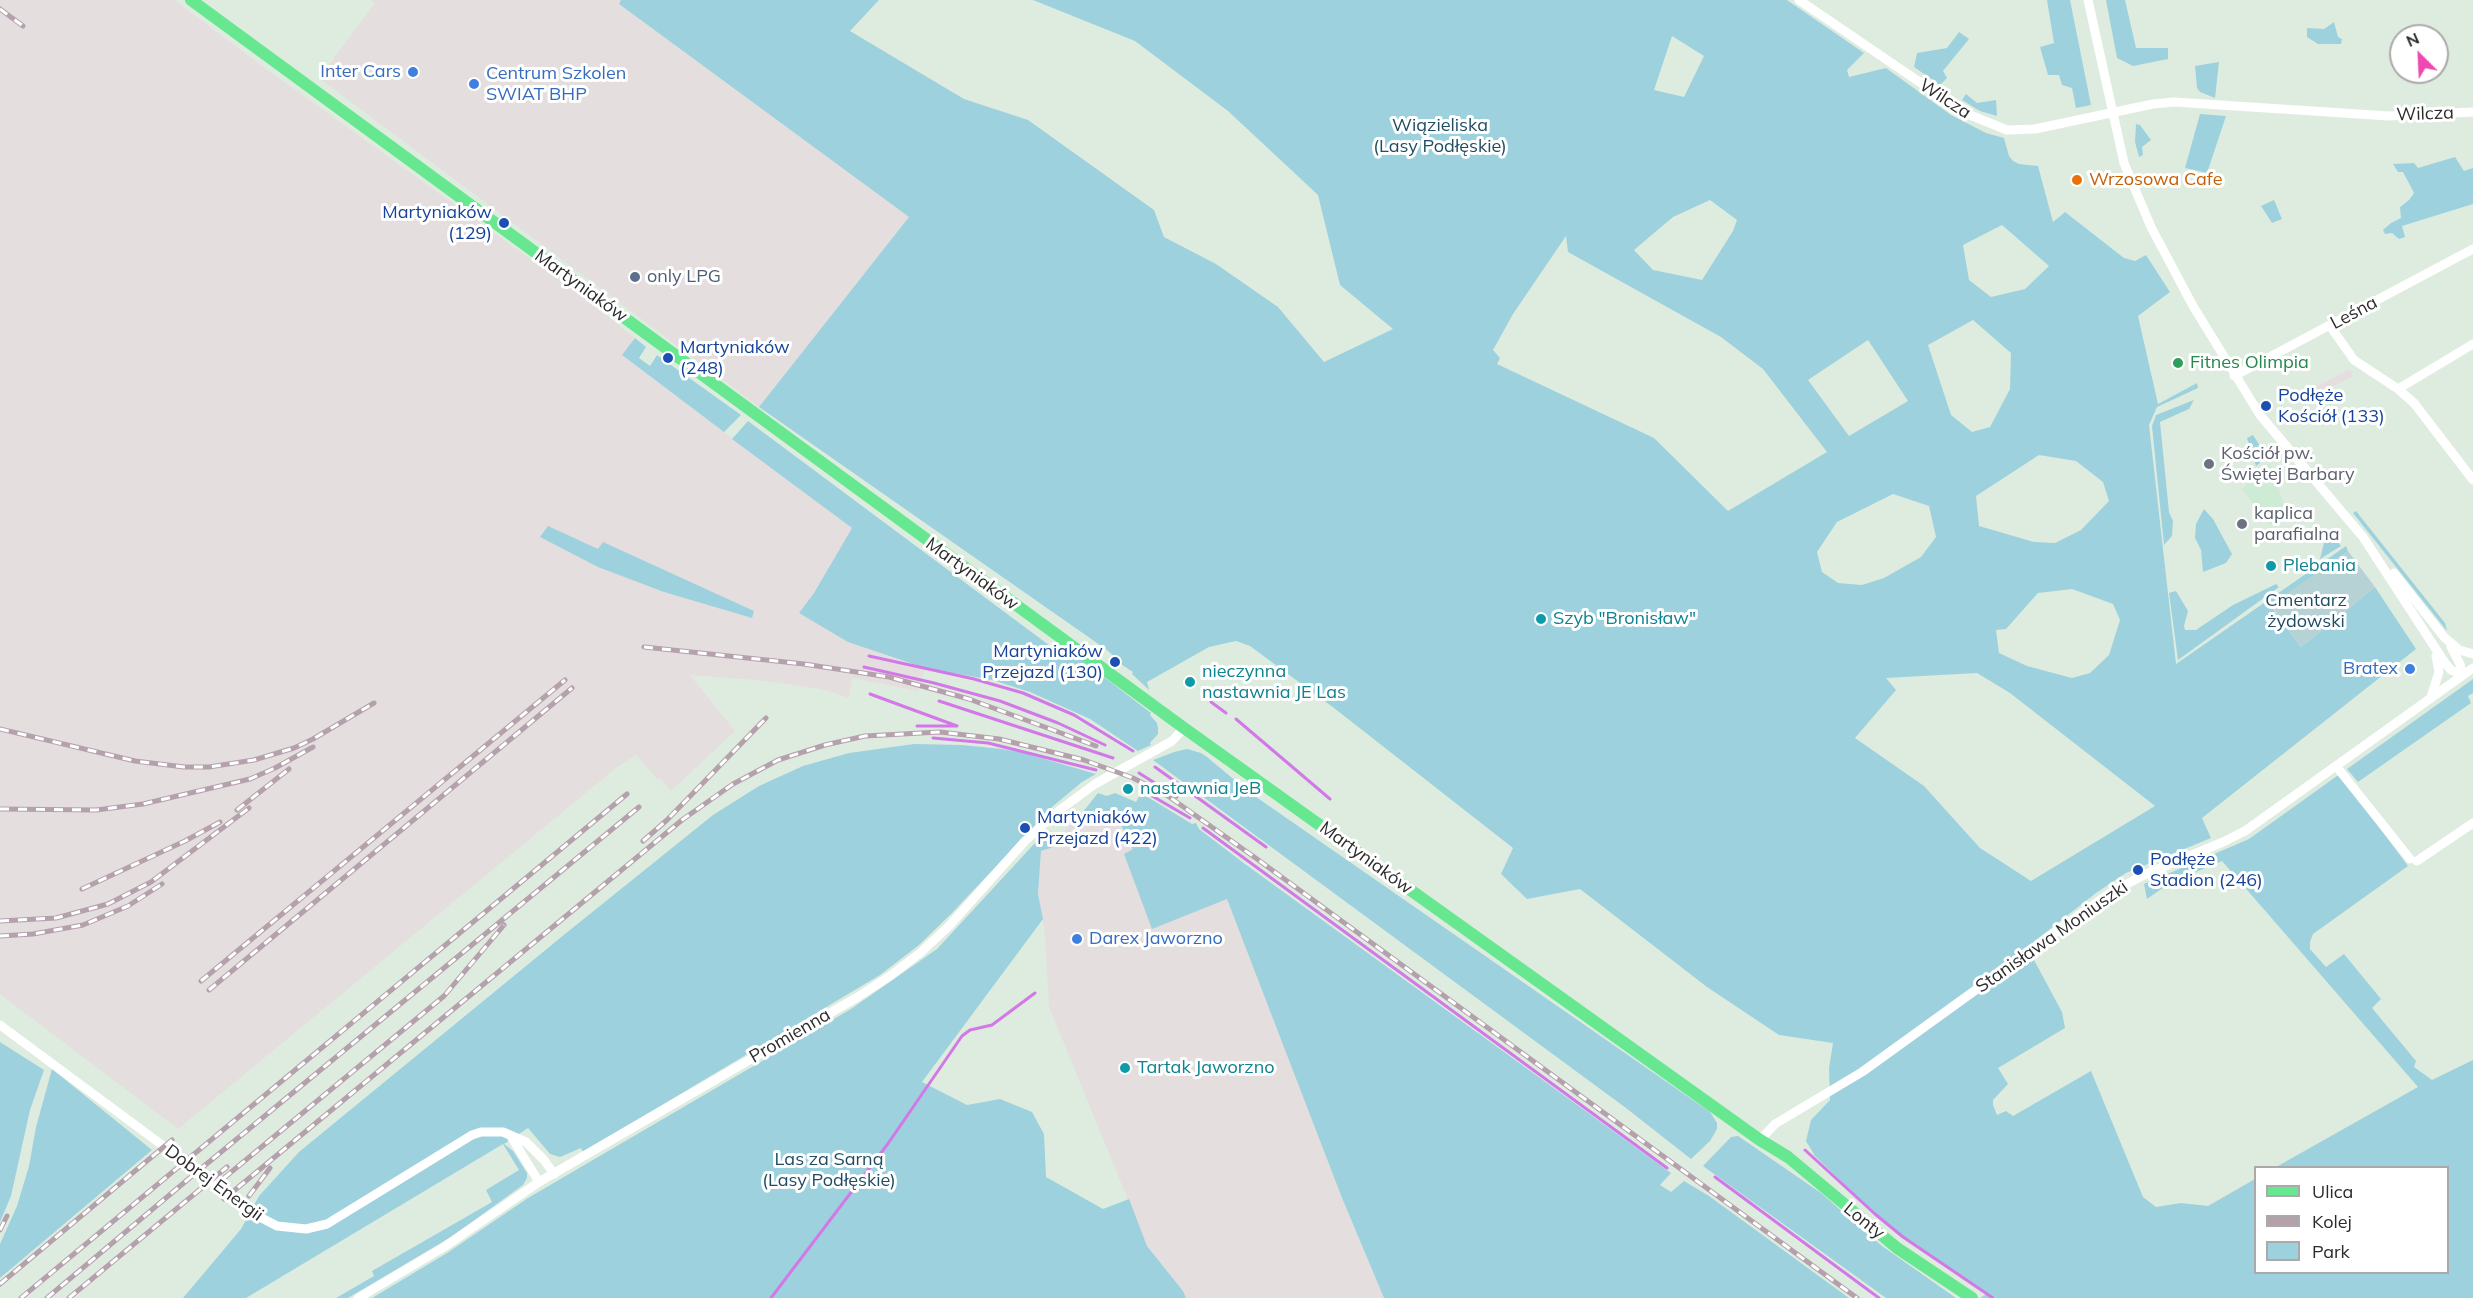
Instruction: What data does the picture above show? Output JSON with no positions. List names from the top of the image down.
{
  "streets": {
    "main road": ["Martyniaków", "Lonty"],
    "street": [
      "Wilcza",
      "Leśna",
      "Stanisława Moniuszki",
      "Promienna",
      "Dobrej Energii"
    ]
  },
  "crossings": [
    ["Martyniaków", "Stanisława Moniuszki"],
    ["Martyniaków", "Promienna"],
    ["Martyniaków", "Lonty"],
    ["Stanisława Moniuszki", "Lonty"],
    ["Promienna", "Dobrej Energii"]
  ],
  "parks": ["Wiązieliska (Lasy Podłęskie)", "Cmentarz żydowski", "Las za Sarną (Lasy Podłęskie)"],
  "places": [
    "Inter Cars",
    "Centrum Szkolen SWIAT BHP",
    "Wrzosowa Cafe",
    "Martyniaków (129)",
    "only LPG",
    "Martyniaków (248)",
    "Fitnes Olimpia",
    "Podłęże Kościół (133)",
    "Kościół pw. Świętej Barbary",
    "kaplica parafialna",
    "Plebania",
    "Szyb \"Bronisław\"",
    "Martyniaków Przejazd (130)",
    "Bratex",
    "nieczynna nastawnia JE Las",
    "nastawnia JeB",
    "Martyniaków Przejazd (422)",
    "Podłęże Stadion (246)",
    "Darex Jaworzno",
    "Tartak Jaworzno"
  ],
  "legend": ["Ulica", "Kolej", "Park"],
  "north": "top left"
}
